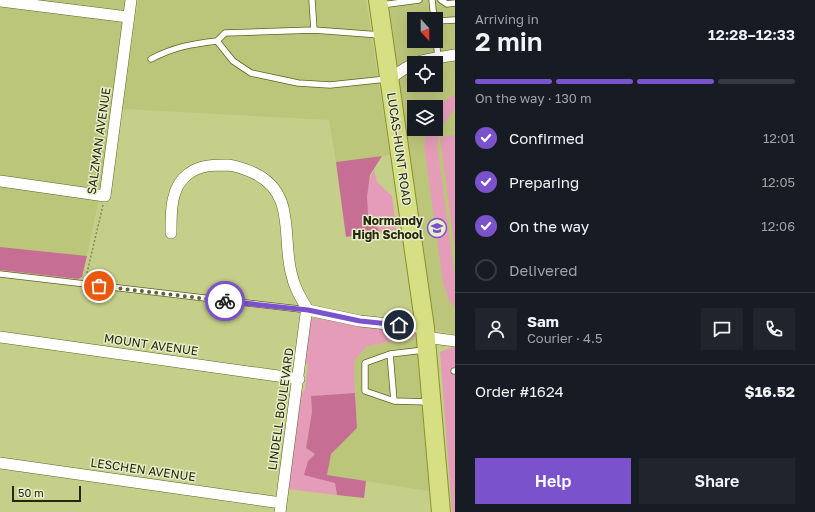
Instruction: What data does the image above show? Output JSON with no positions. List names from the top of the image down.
{
  "streets": {
    "main road": ["LUCAS-HUNT ROAD"],
    "street": [
      "SALZMAN AVENUE",
      "MOUNT AVENUE",
      "LINDELL BOULEVARD",
      "LESCHEN AVENUE"
    ]
  },
  "crossings": [
    ["MOUNT AVENUE", "LINDELL BOULEVARD"],
    ["LINDELL BOULEVARD", "LESCHEN AVENUE"]
  ],
  "places": {
    "school or university": ["Normandy High School"]
  },
  "scale_bar": "50 m",
  "north": "bottom",
  "page": {
    "heading": ["2 min", "Arriving in", "12:28–12:33"],
    "panel": [
      "Sam",
      "Courier · 4.5",
      "Order #1624",
      "$16.52"
    ],
    "bar": "On the way · 130 m",
    "list": [
      ["Confirmed", "12:01"],
      ["Preparing", "12:05"],
      ["On the way", "12:06"],
      "Delivered"
    ],
    "buttons": ["Help", "Share"],
    "scale": "50 m"
  }
}
